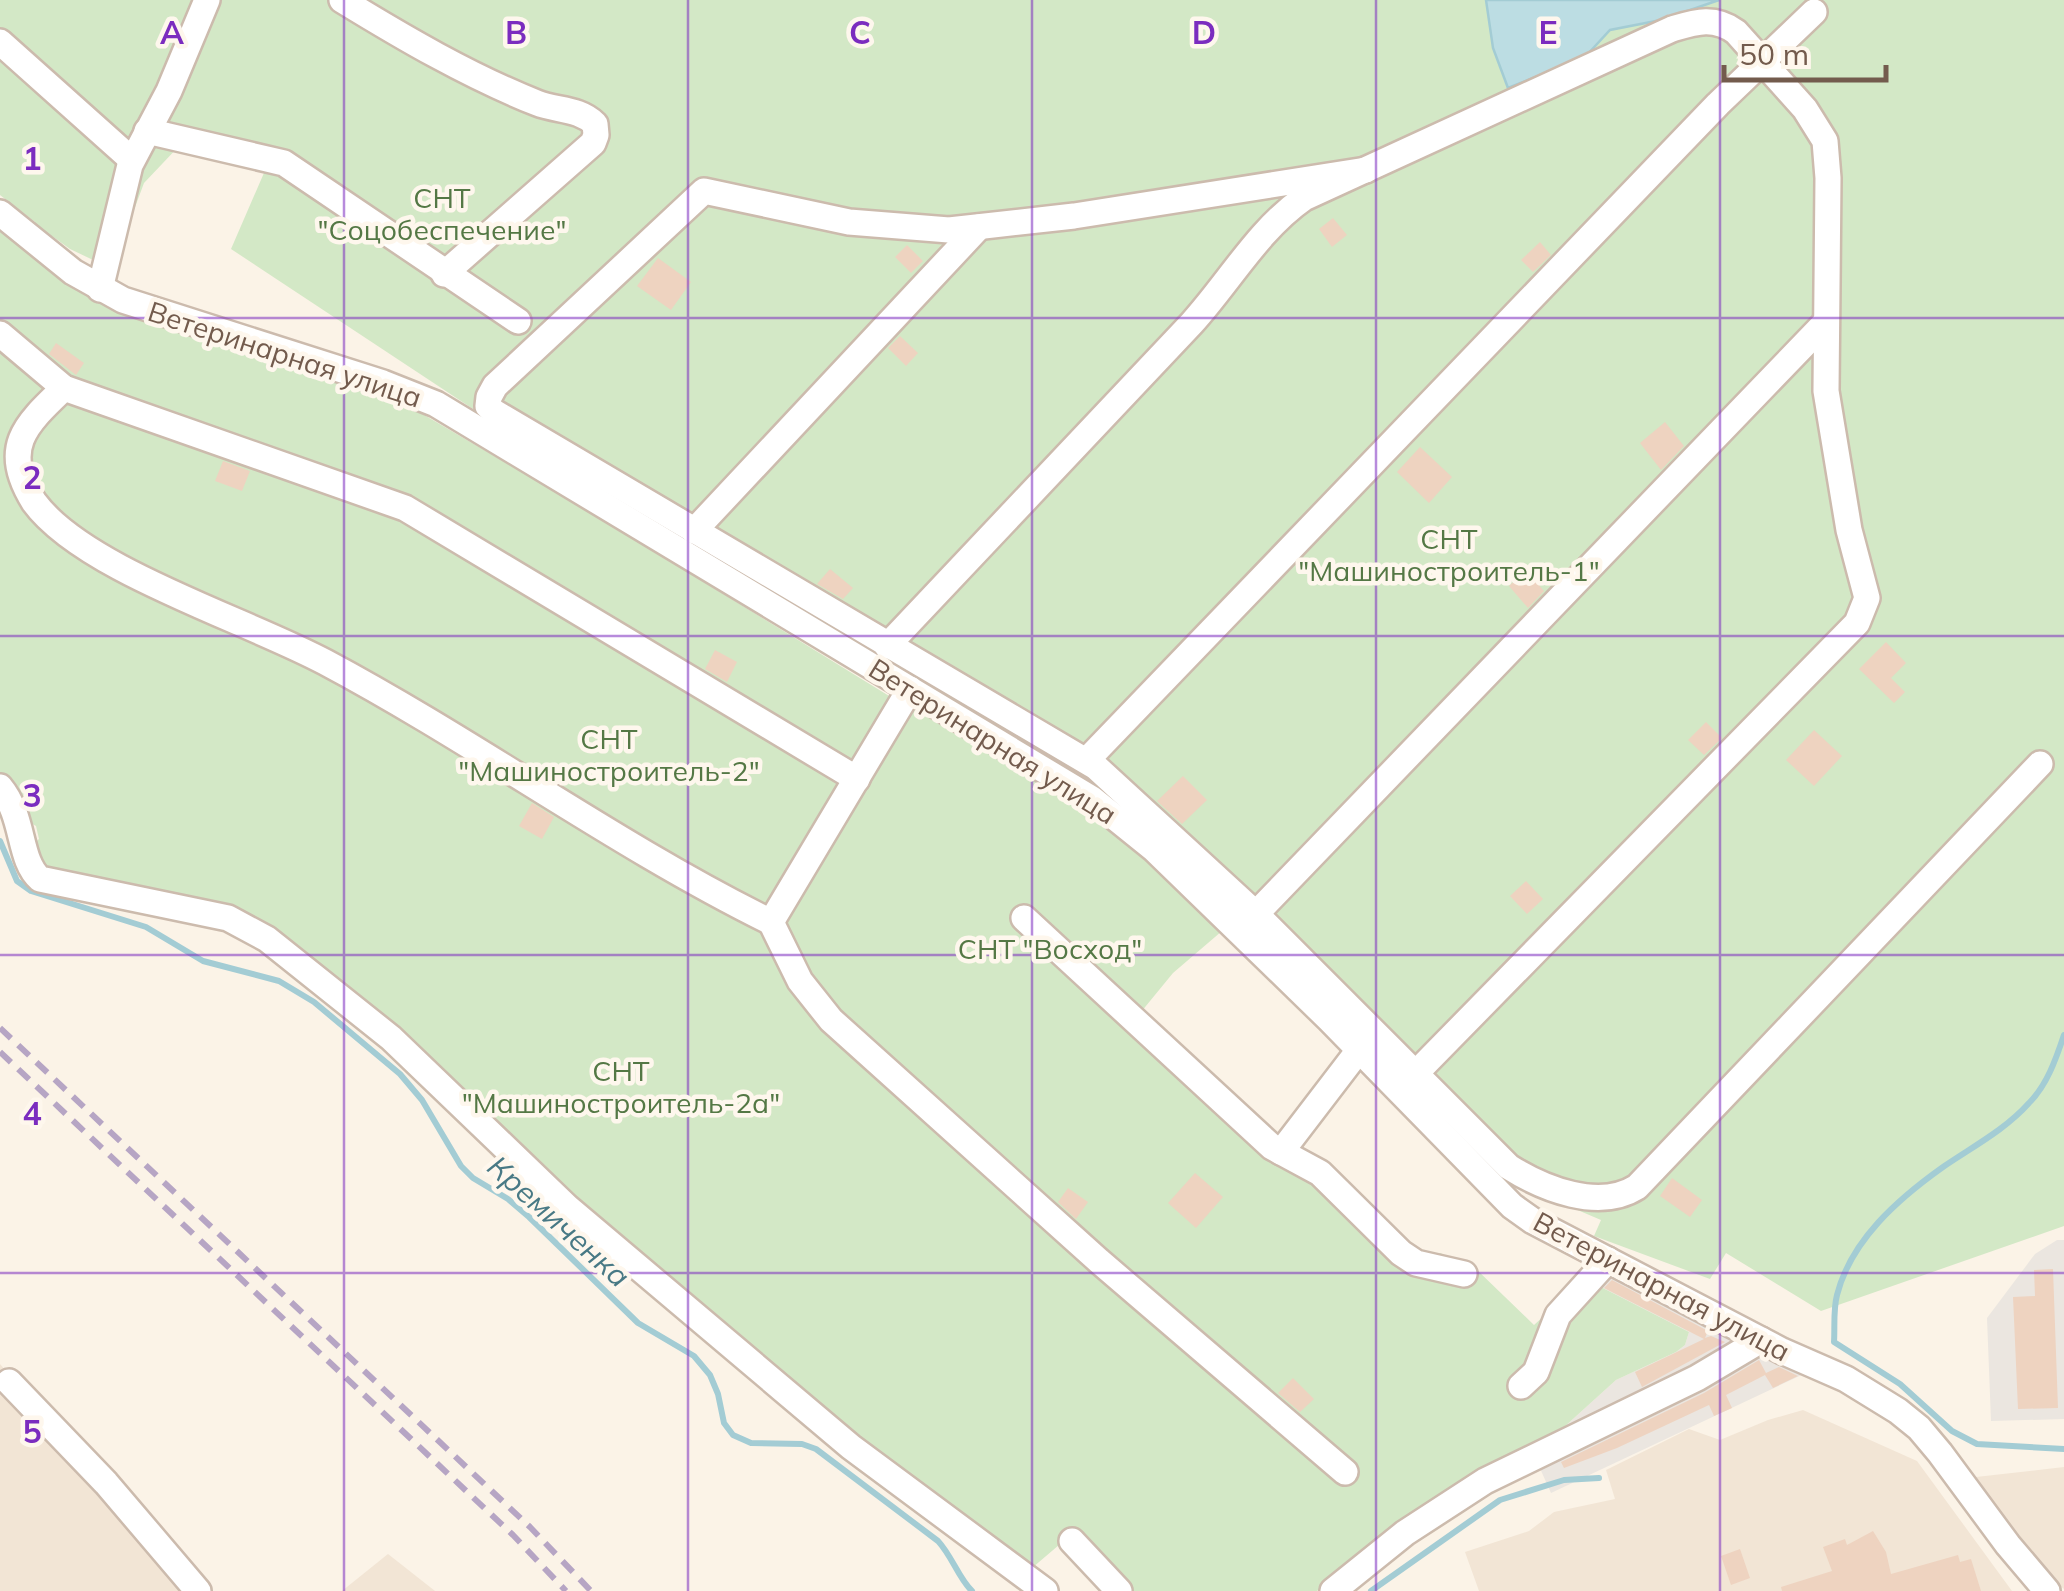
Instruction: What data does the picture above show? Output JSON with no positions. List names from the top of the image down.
{
  "streets": {
    "street": ["Ветеринарная улица"]
  },
  "water": ["Кремиченка"],
  "parks": [
    "СНТ \"Соцобеспечение\"",
    "СНТ \"Машиностроитель-1\"",
    "СНТ \"Машиностроитель-2\"",
    "СНТ \"Восход\"",
    "СНТ \"Машиностроитель-2а\""
  ],
  "scale_bar": "50 m",
  "grid": {
    "columns": [
      "A",
      "B",
      "C",
      "D",
      "E"
    ],
    "rows": [
      "1",
      "2",
      "3",
      "4",
      "5"
    ]
  }
}
